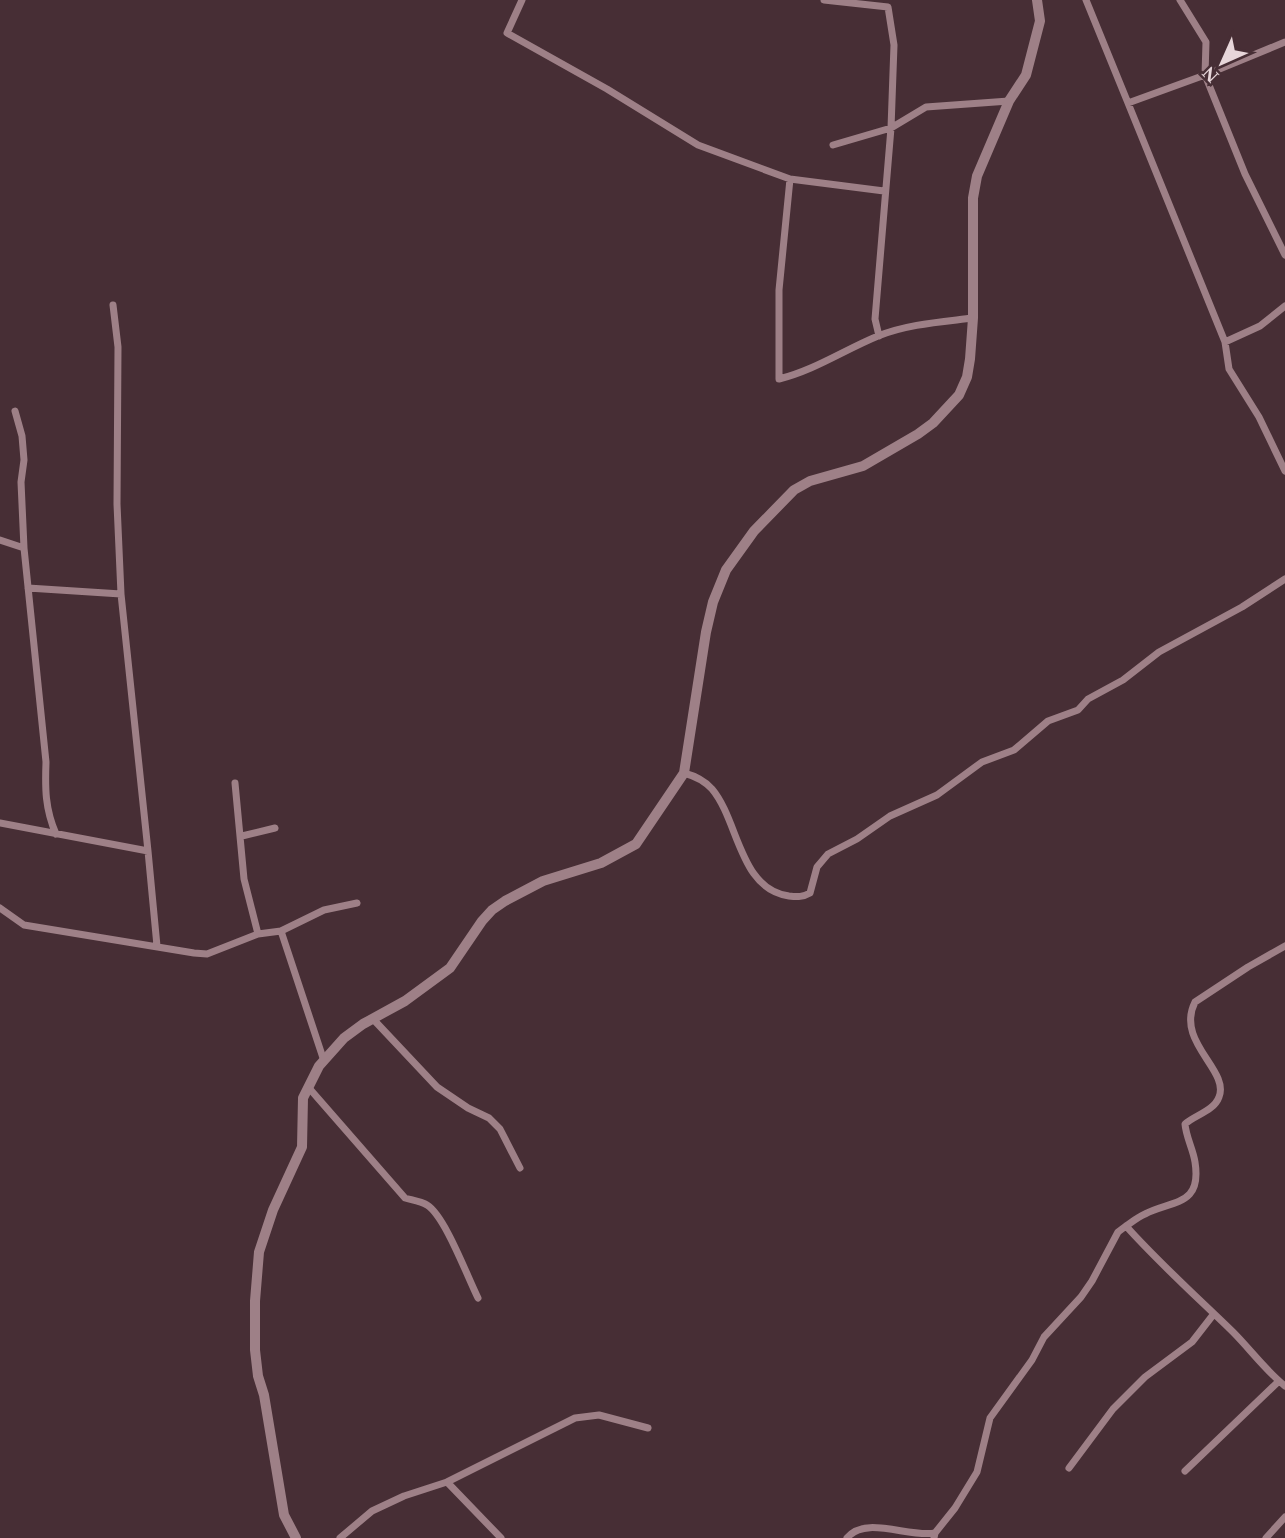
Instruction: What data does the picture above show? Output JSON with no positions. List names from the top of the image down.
{
  "north": "bottom left"
}
